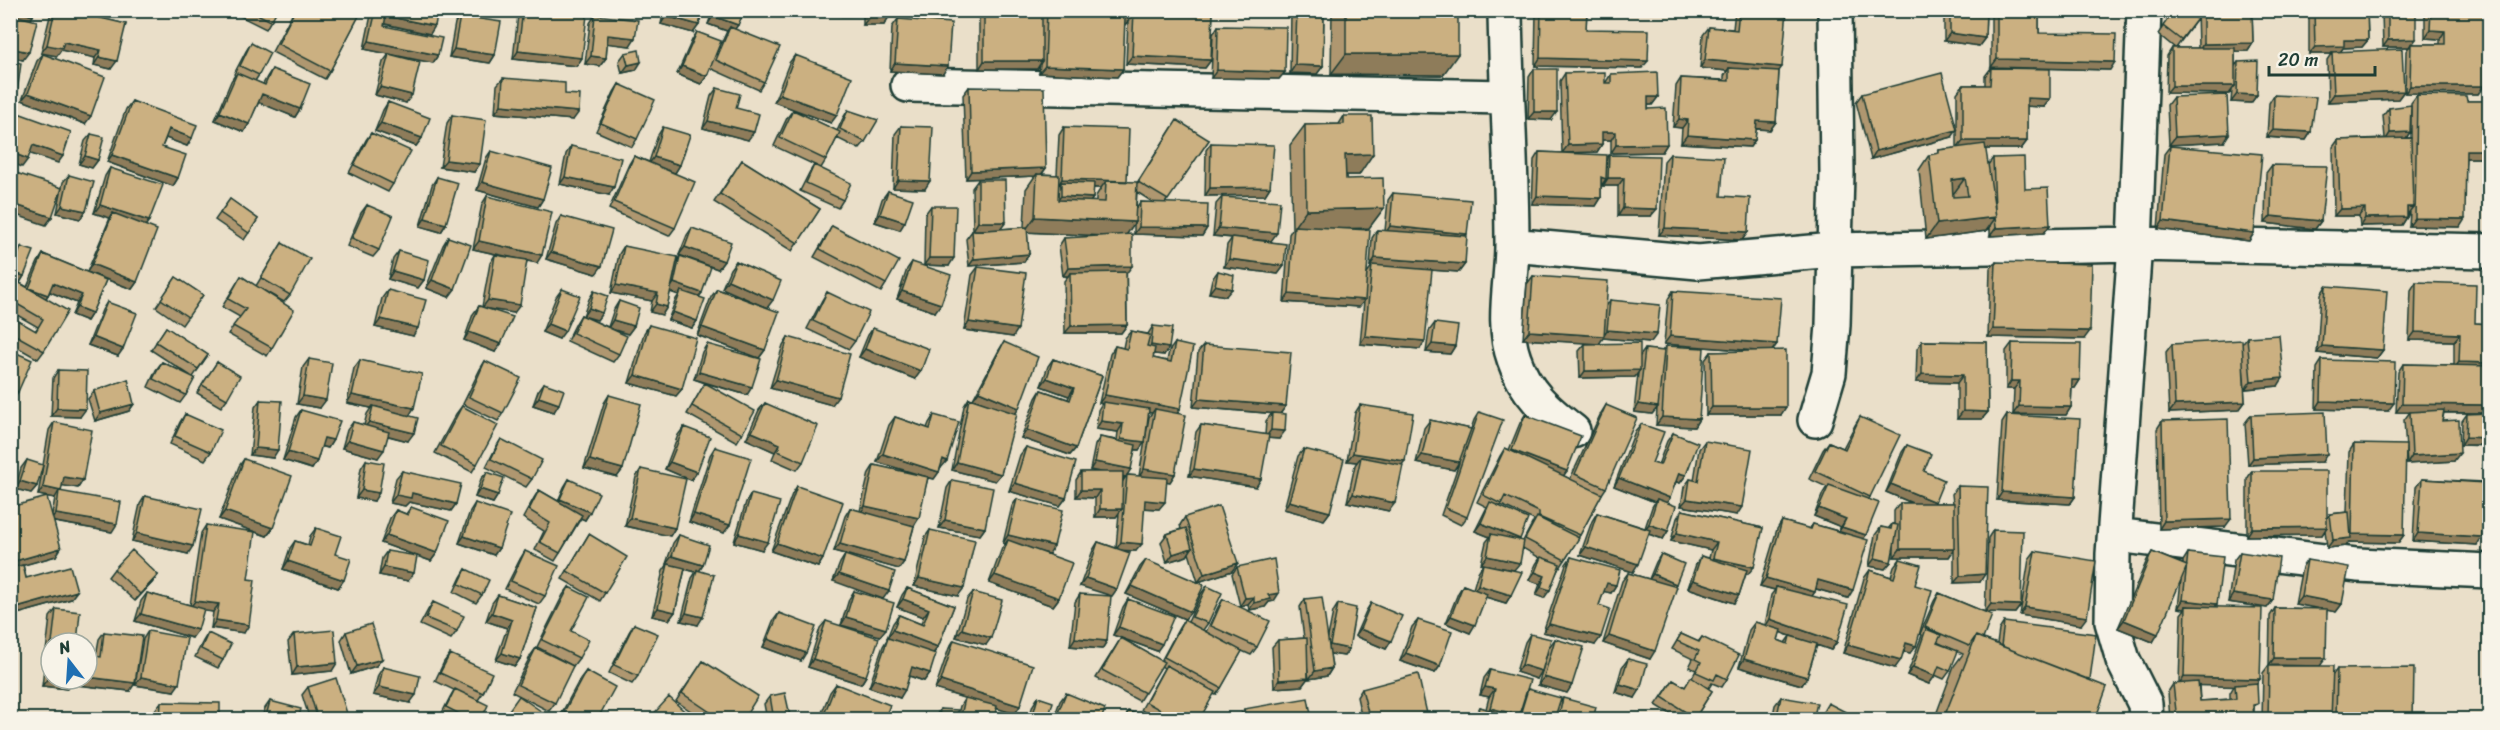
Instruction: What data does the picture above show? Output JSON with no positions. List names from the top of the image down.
{
  "scale_bar": "20 m",
  "north": "top"
}
